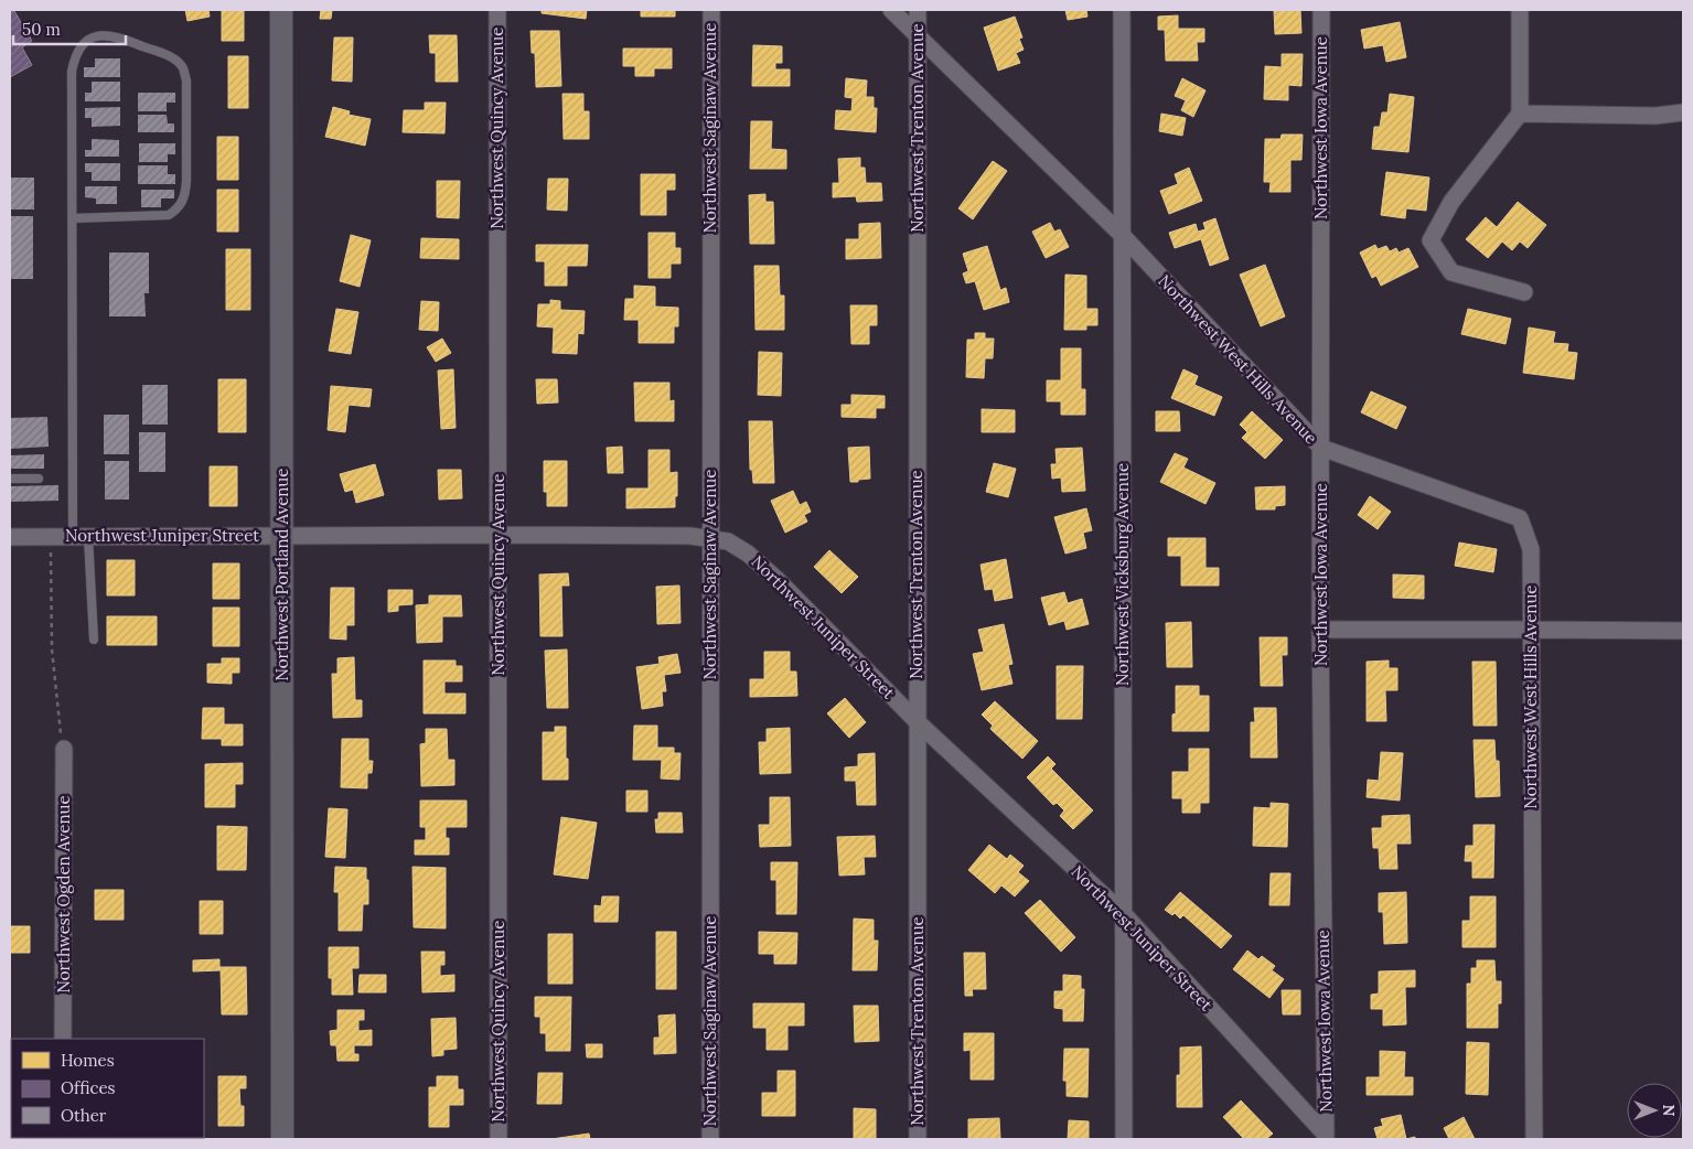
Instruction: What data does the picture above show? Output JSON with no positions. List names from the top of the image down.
{
  "streets": {
    "street": [
      "Northwest Quincy Avenue",
      "Northwest Saginaw Avenue",
      "Northwest Trenton Avenue",
      "Northwest Iowa Avenue",
      "Northwest West Hills Avenue",
      "Northwest Juniper Street",
      "Northwest Portland Avenue",
      "Northwest Vicksburg Avenue",
      "Northwest Ogden Avenue"
    ]
  },
  "crossings": [
    ["Northwest Quincy Avenue", "Northwest Juniper Street"],
    ["Northwest Saginaw Avenue", "Northwest Juniper Street"],
    ["Northwest Trenton Avenue", "Northwest West Hills Avenue"],
    ["Northwest Trenton Avenue", "Northwest Juniper Street"],
    ["Northwest Iowa Avenue", "Northwest West Hills Avenue"],
    ["Northwest Iowa Avenue", "Northwest Juniper Street"],
    ["Northwest West Hills Avenue", "Northwest Vicksburg Avenue"],
    ["Northwest Juniper Street", "Northwest Portland Avenue"],
    ["Northwest Juniper Street", "Northwest Vicksburg Avenue"]
  ],
  "legend": ["Homes", "Offices", "Other"],
  "scale_bar": "50 m",
  "north": "right"
}
